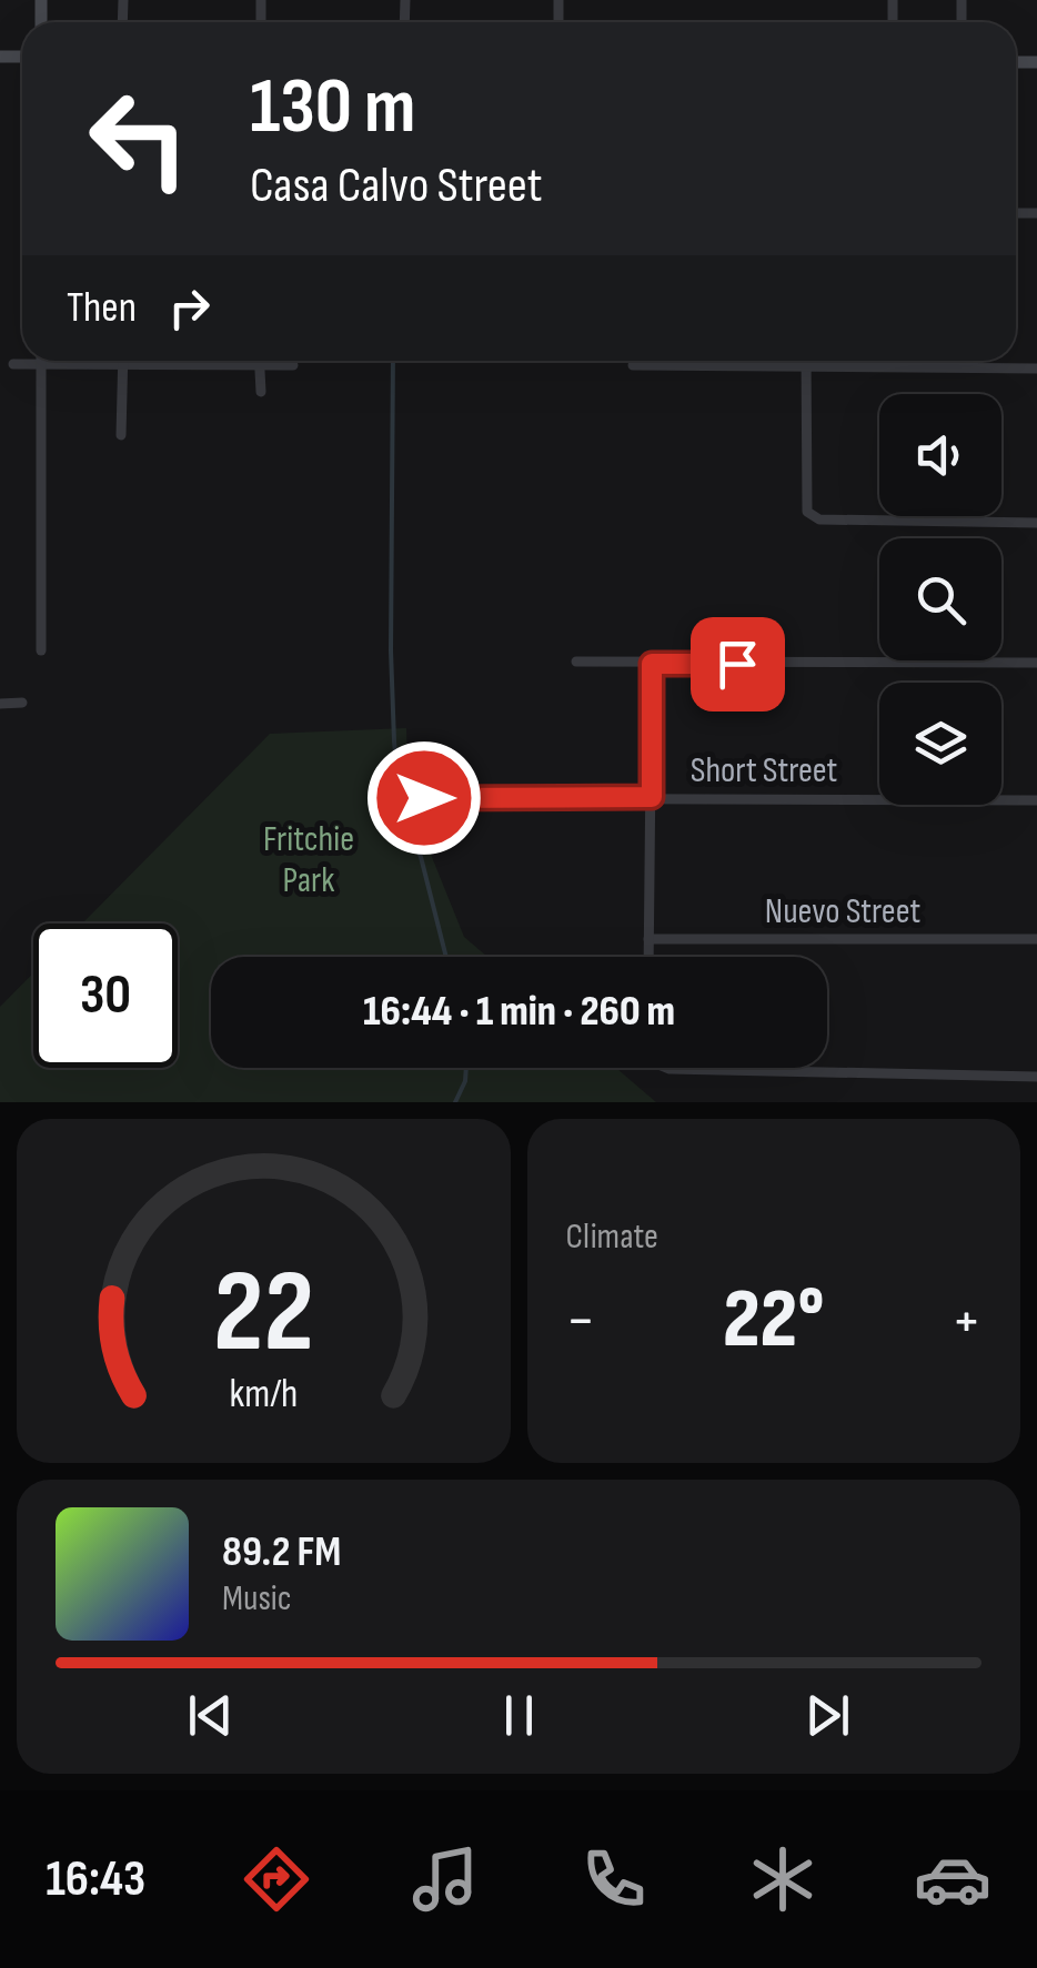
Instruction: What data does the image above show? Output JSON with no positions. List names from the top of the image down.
{
  "streets": {
    "street": ["Short Street", "Nuevo Street"]
  },
  "parks": ["Fritchie Park"],
  "page": {
    "turn": ["130 m", "Casa Calvo Street"],
    "then": "Then",
    "limit": "30",
    "trip": "16:44 · 1 min · 260 m",
    "tile": "Climate",
    "heat": ["−", "22°", "+"],
    "song": ["89.2 FM", "Music"],
    "tabs": "16:43",
    "gauge": ["22", "km/h"]
  }
}
